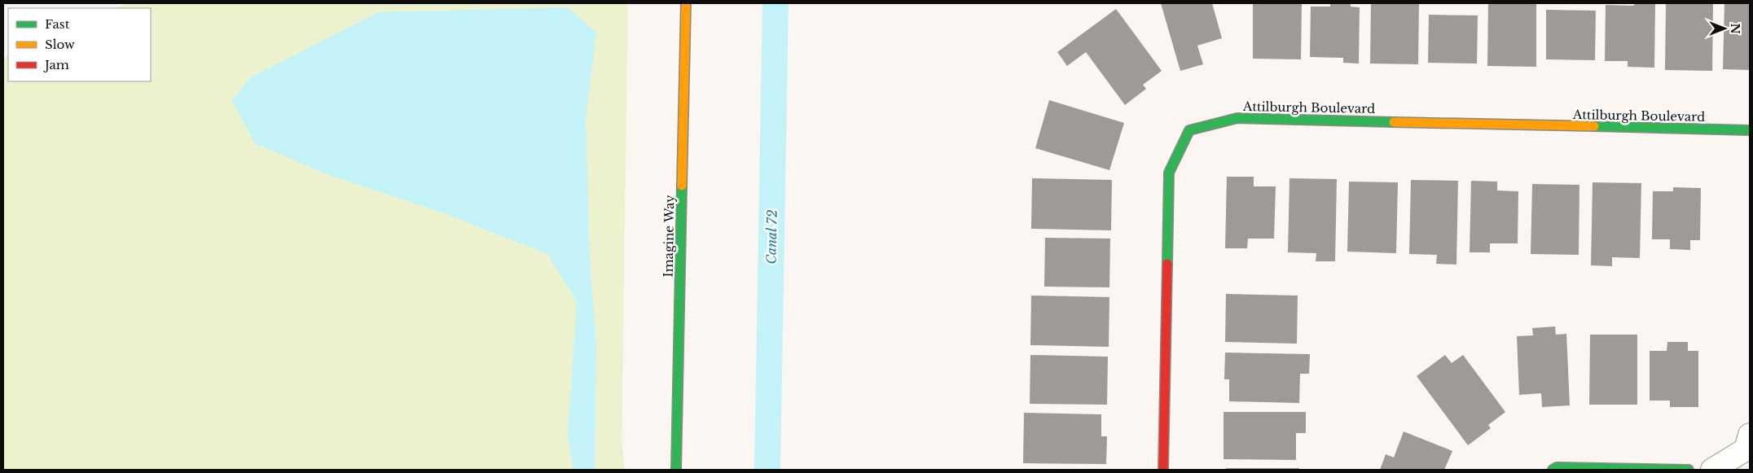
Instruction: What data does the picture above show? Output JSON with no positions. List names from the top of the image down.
{
  "streets": {
    "street": ["Attilburgh Boulevard", "Imagine Way"]
  },
  "water": ["Canal 72"],
  "legend": ["Fast", "Slow", "Jam"],
  "north": "right"
}
